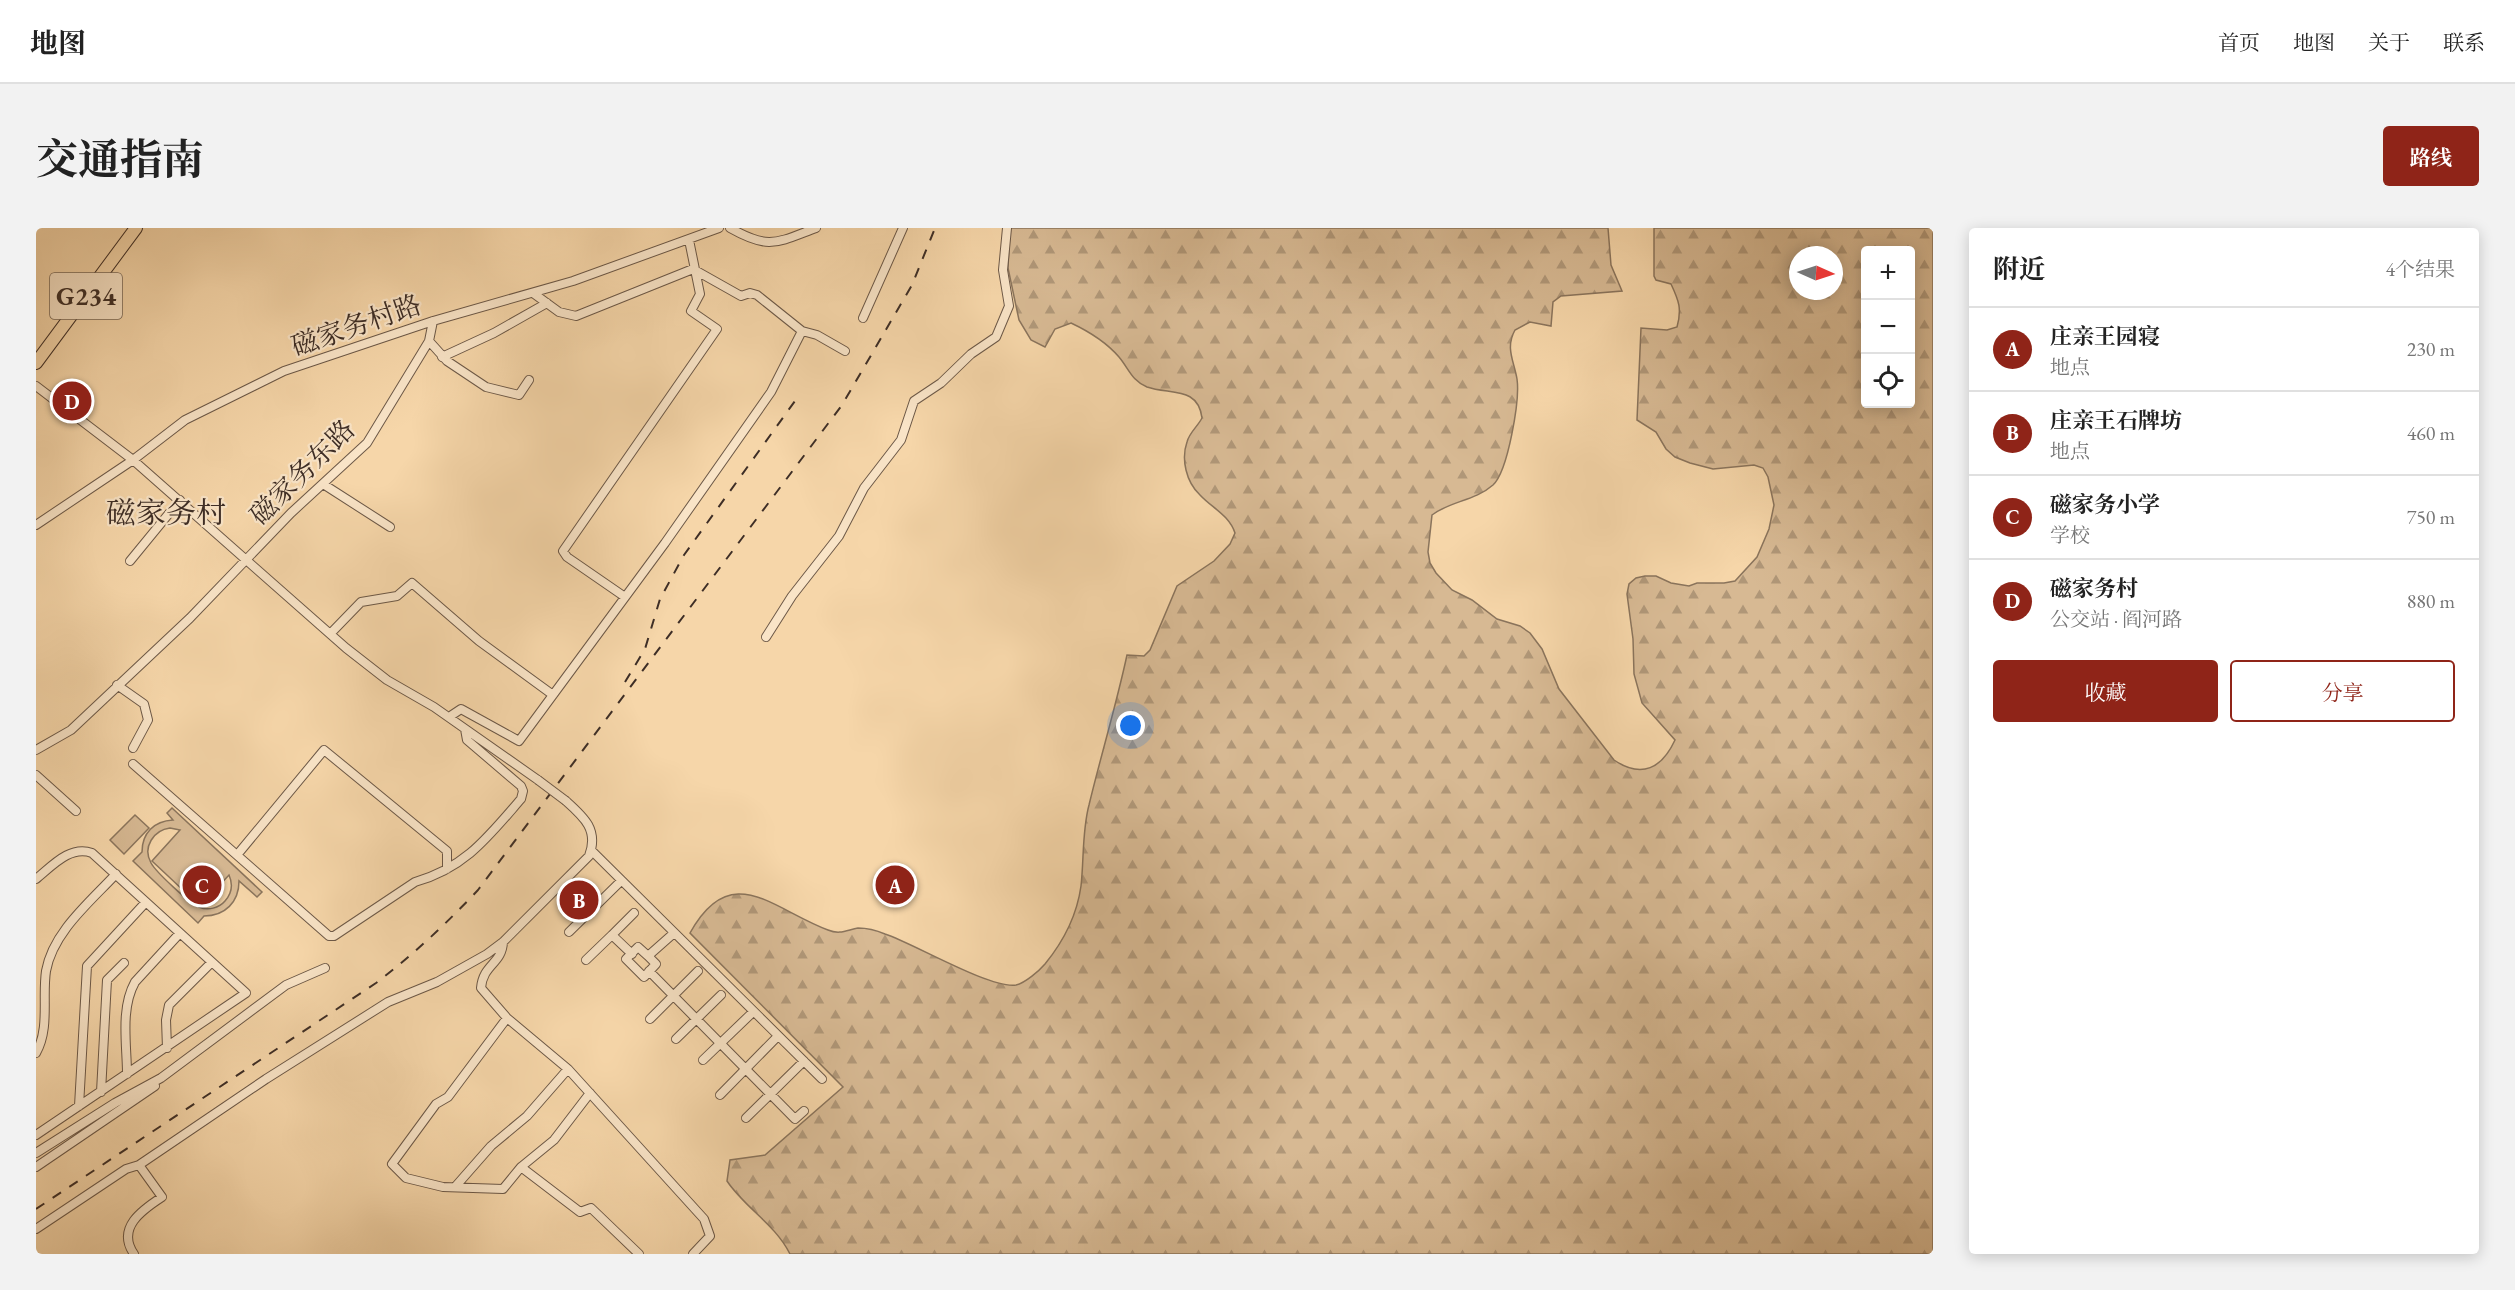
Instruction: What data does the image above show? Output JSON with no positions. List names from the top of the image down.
{
  "streets": {
    "highway": ["G234"],
    "street": ["磁家务村路", "磁家务东路"]
  },
  "crossings": [
    ["磁家务村路", "磁家务东路"]
  ],
  "districts": ["磁家务村"],
  "north": "right",
  "page": {
    "header": "地图",
    "nav": [
      "首页",
      "地图",
      "关于",
      "联系"
    ],
    "title": "交通指南",
    "buttons": [
      "路线",
      ["收藏", "分享"]
    ],
    "heading": ["附近", "4个结果"],
    "map_buttons": ["+", "−"],
    "list": [
      {
        "mark": "A",
        "name": "庄亲王园寝",
        "note": "地点",
        "value": "230 m"
      },
      {
        "mark": "B",
        "name": "庄亲王石牌坊",
        "note": "地点",
        "value": "460 m"
      },
      {
        "mark": "C",
        "name": "磁家务小学",
        "note": "学校",
        "value": "750 m"
      },
      {
        "mark": "D",
        "name": "磁家务村",
        "note": "公交站 · 阎河路",
        "value": "880 m"
      }
    ],
    "pins": [
      "D",
      "A",
      "C",
      "B"
    ]
  }
}
